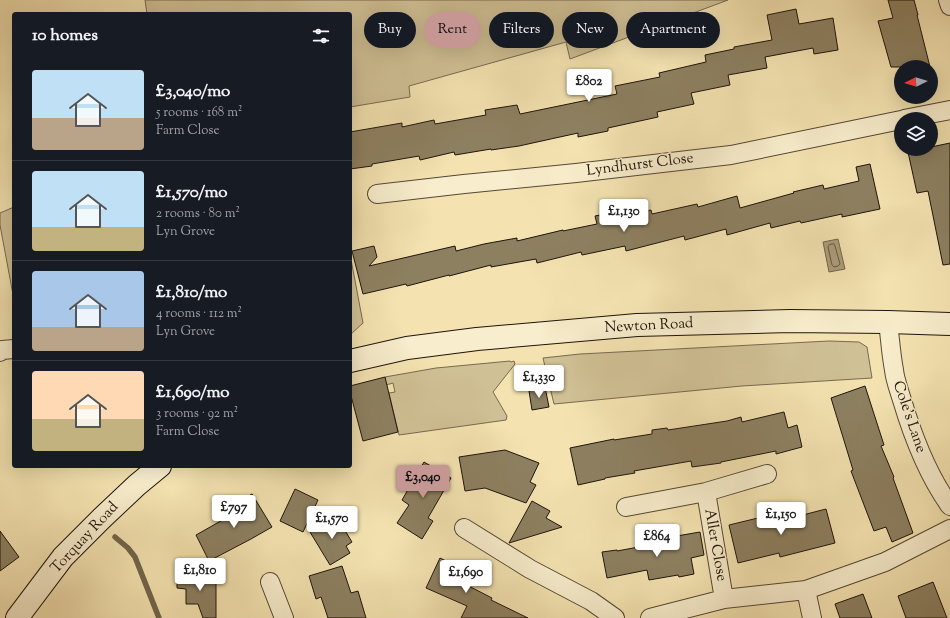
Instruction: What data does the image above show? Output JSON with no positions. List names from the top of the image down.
{
  "streets": {
    "street": [
      "Lyndhurst Close",
      "Newton Road",
      "Cole's Lane",
      "Torquay Road",
      "Aller Close"
    ]
  },
  "crossings": [
    ["Newton Road", "Cole's Lane"]
  ],
  "north": "left",
  "page": {
    "chip": [
      "Buy",
      "Rent",
      "Filters",
      "New",
      "Apartment"
    ],
    "heading": "10 homes",
    "list": [
      {
        "name": "£3,040/mo",
        "note": "5 rooms · 168 m² · Farm Close"
      },
      {
        "name": "£1,570/mo",
        "note": "2 rooms · 80 m² · Lyn Grove"
      },
      {
        "name": "£1,810/mo",
        "note": "4 rooms · 112 m² · Lyn Grove"
      },
      {
        "name": "£1,690/mo",
        "note": "3 rooms · 92 m² · Farm Close"
      }
    ],
    "price": [
      "£802",
      "£1,130",
      "£1,330",
      "£3,040",
      "£797",
      "£1,150",
      "£1,570",
      "£864",
      "£1,810",
      "£1,690"
    ]
  }
}
